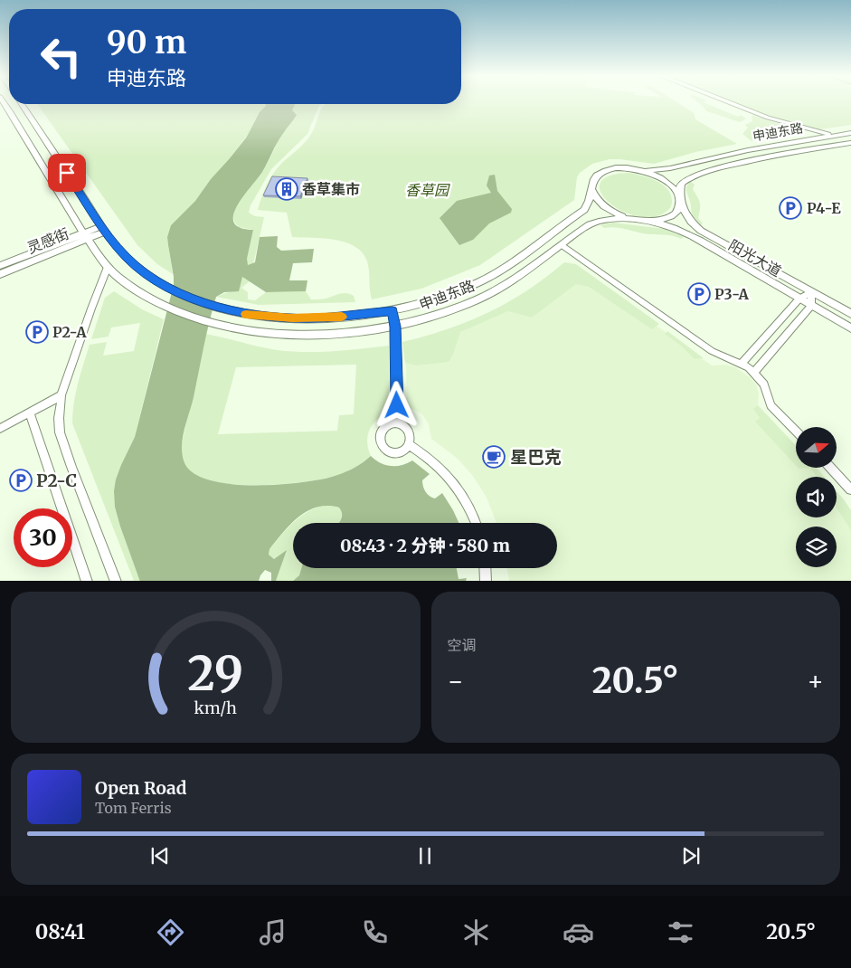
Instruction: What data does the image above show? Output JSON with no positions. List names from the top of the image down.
{
  "streets": {
    "street": ["申迪东路", "灵感街", "阳光大道"]
  },
  "crossings": [
    ["申迪东路", "灵感街"],
    ["申迪东路", "阳光大道"]
  ],
  "parks": ["香草园"],
  "places": {
    "building": ["香草集市"],
    "parking": [
      "P4-E",
      "P3-A",
      "P2-A",
      "P2-C"
    ],
    "cafe": ["星巴克"]
  },
  "north": "right",
  "page": {
    "turn": ["90 m", "申迪东路"],
    "limit": "30",
    "trip": "08:43 · 2 分钟 · 580 m",
    "tile": "空调",
    "heat": ["−", "20.5°", "+"],
    "song": ["Open Road", "Tom Ferris"],
    "tabs": ["08:41", "20.5°"],
    "gauge": ["29", "km/h"]
  }
}
